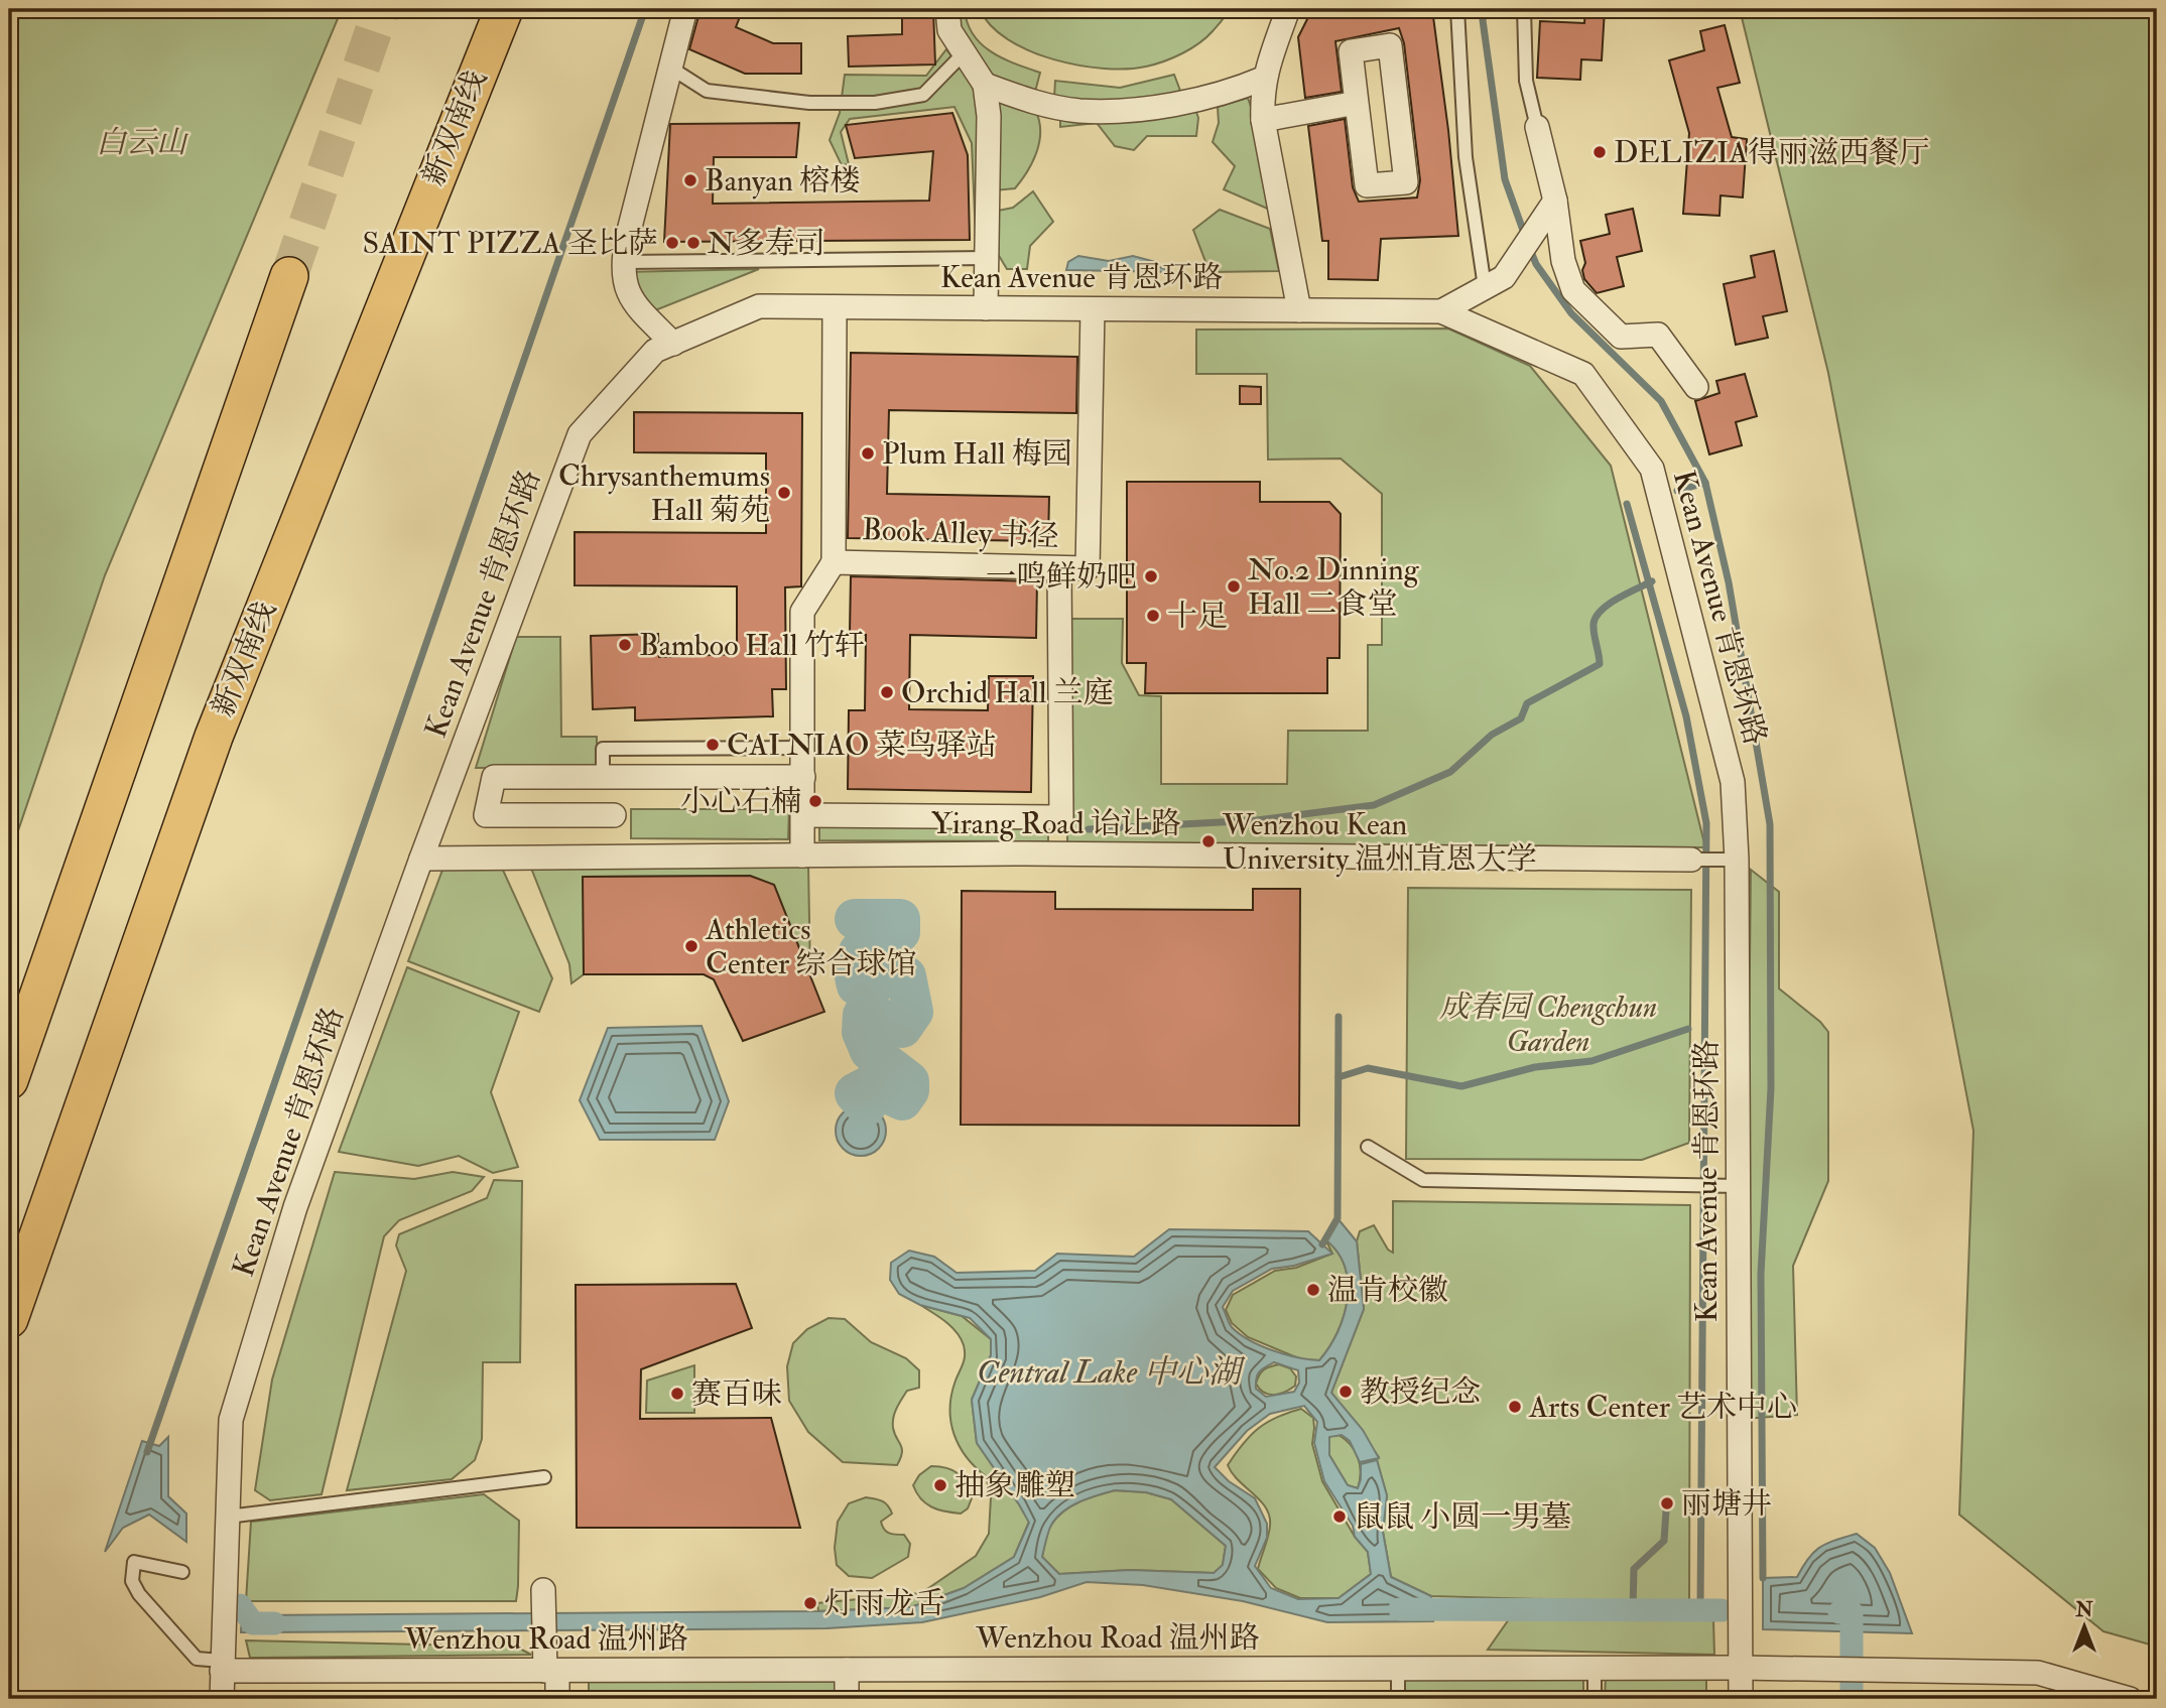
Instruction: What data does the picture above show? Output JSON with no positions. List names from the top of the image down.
{
  "streets": {
    "main road": ["新双南线"],
    "street": [
      "Kean Avenue 肯恩环路",
      "Book Alley 书径",
      "Yirang Road 诒让路",
      "Wenzhou Road 温州路"
    ]
  },
  "crossings": [
    ["Kean Avenue 肯恩环路", "Book Alley 书径"],
    ["Kean Avenue 肯恩环路", "Yirang Road 诒让路"],
    ["Kean Avenue 肯恩环路", "Wenzhou Road 温州路"],
    ["Book Alley 书径", "Yirang Road 诒让路"]
  ],
  "water": ["Central Lake 中心湖"],
  "parks": ["白云山", "成春园 Chengchun Garden"],
  "places": [
    "DELIZIA得丽滋西餐厅",
    "Banyan 榕楼",
    "SAINT PIZZA 圣比萨",
    "N多寿司",
    "Plum Hall 梅园",
    "Chrysanthemums Hall 菊苑",
    "一鸣鲜奶吧",
    "No.2 Dinning Hall 二食堂",
    "十足",
    "Bamboo Hall 竹轩",
    "Orchid Hall 兰庭",
    "CAI NIAO 菜鸟驿站",
    "小心石楠",
    "Wenzhou Kean University 温州肯恩大学",
    "Athletics Center 综合球馆",
    "温肯校徽",
    "教授纪念",
    "赛百味",
    "Arts Center 艺术中心",
    "抽象雕塑",
    "丽塘井",
    "鼠鼠 小圆一男墓",
    "灯雨龙舌"
  ],
  "north": "top"
}
